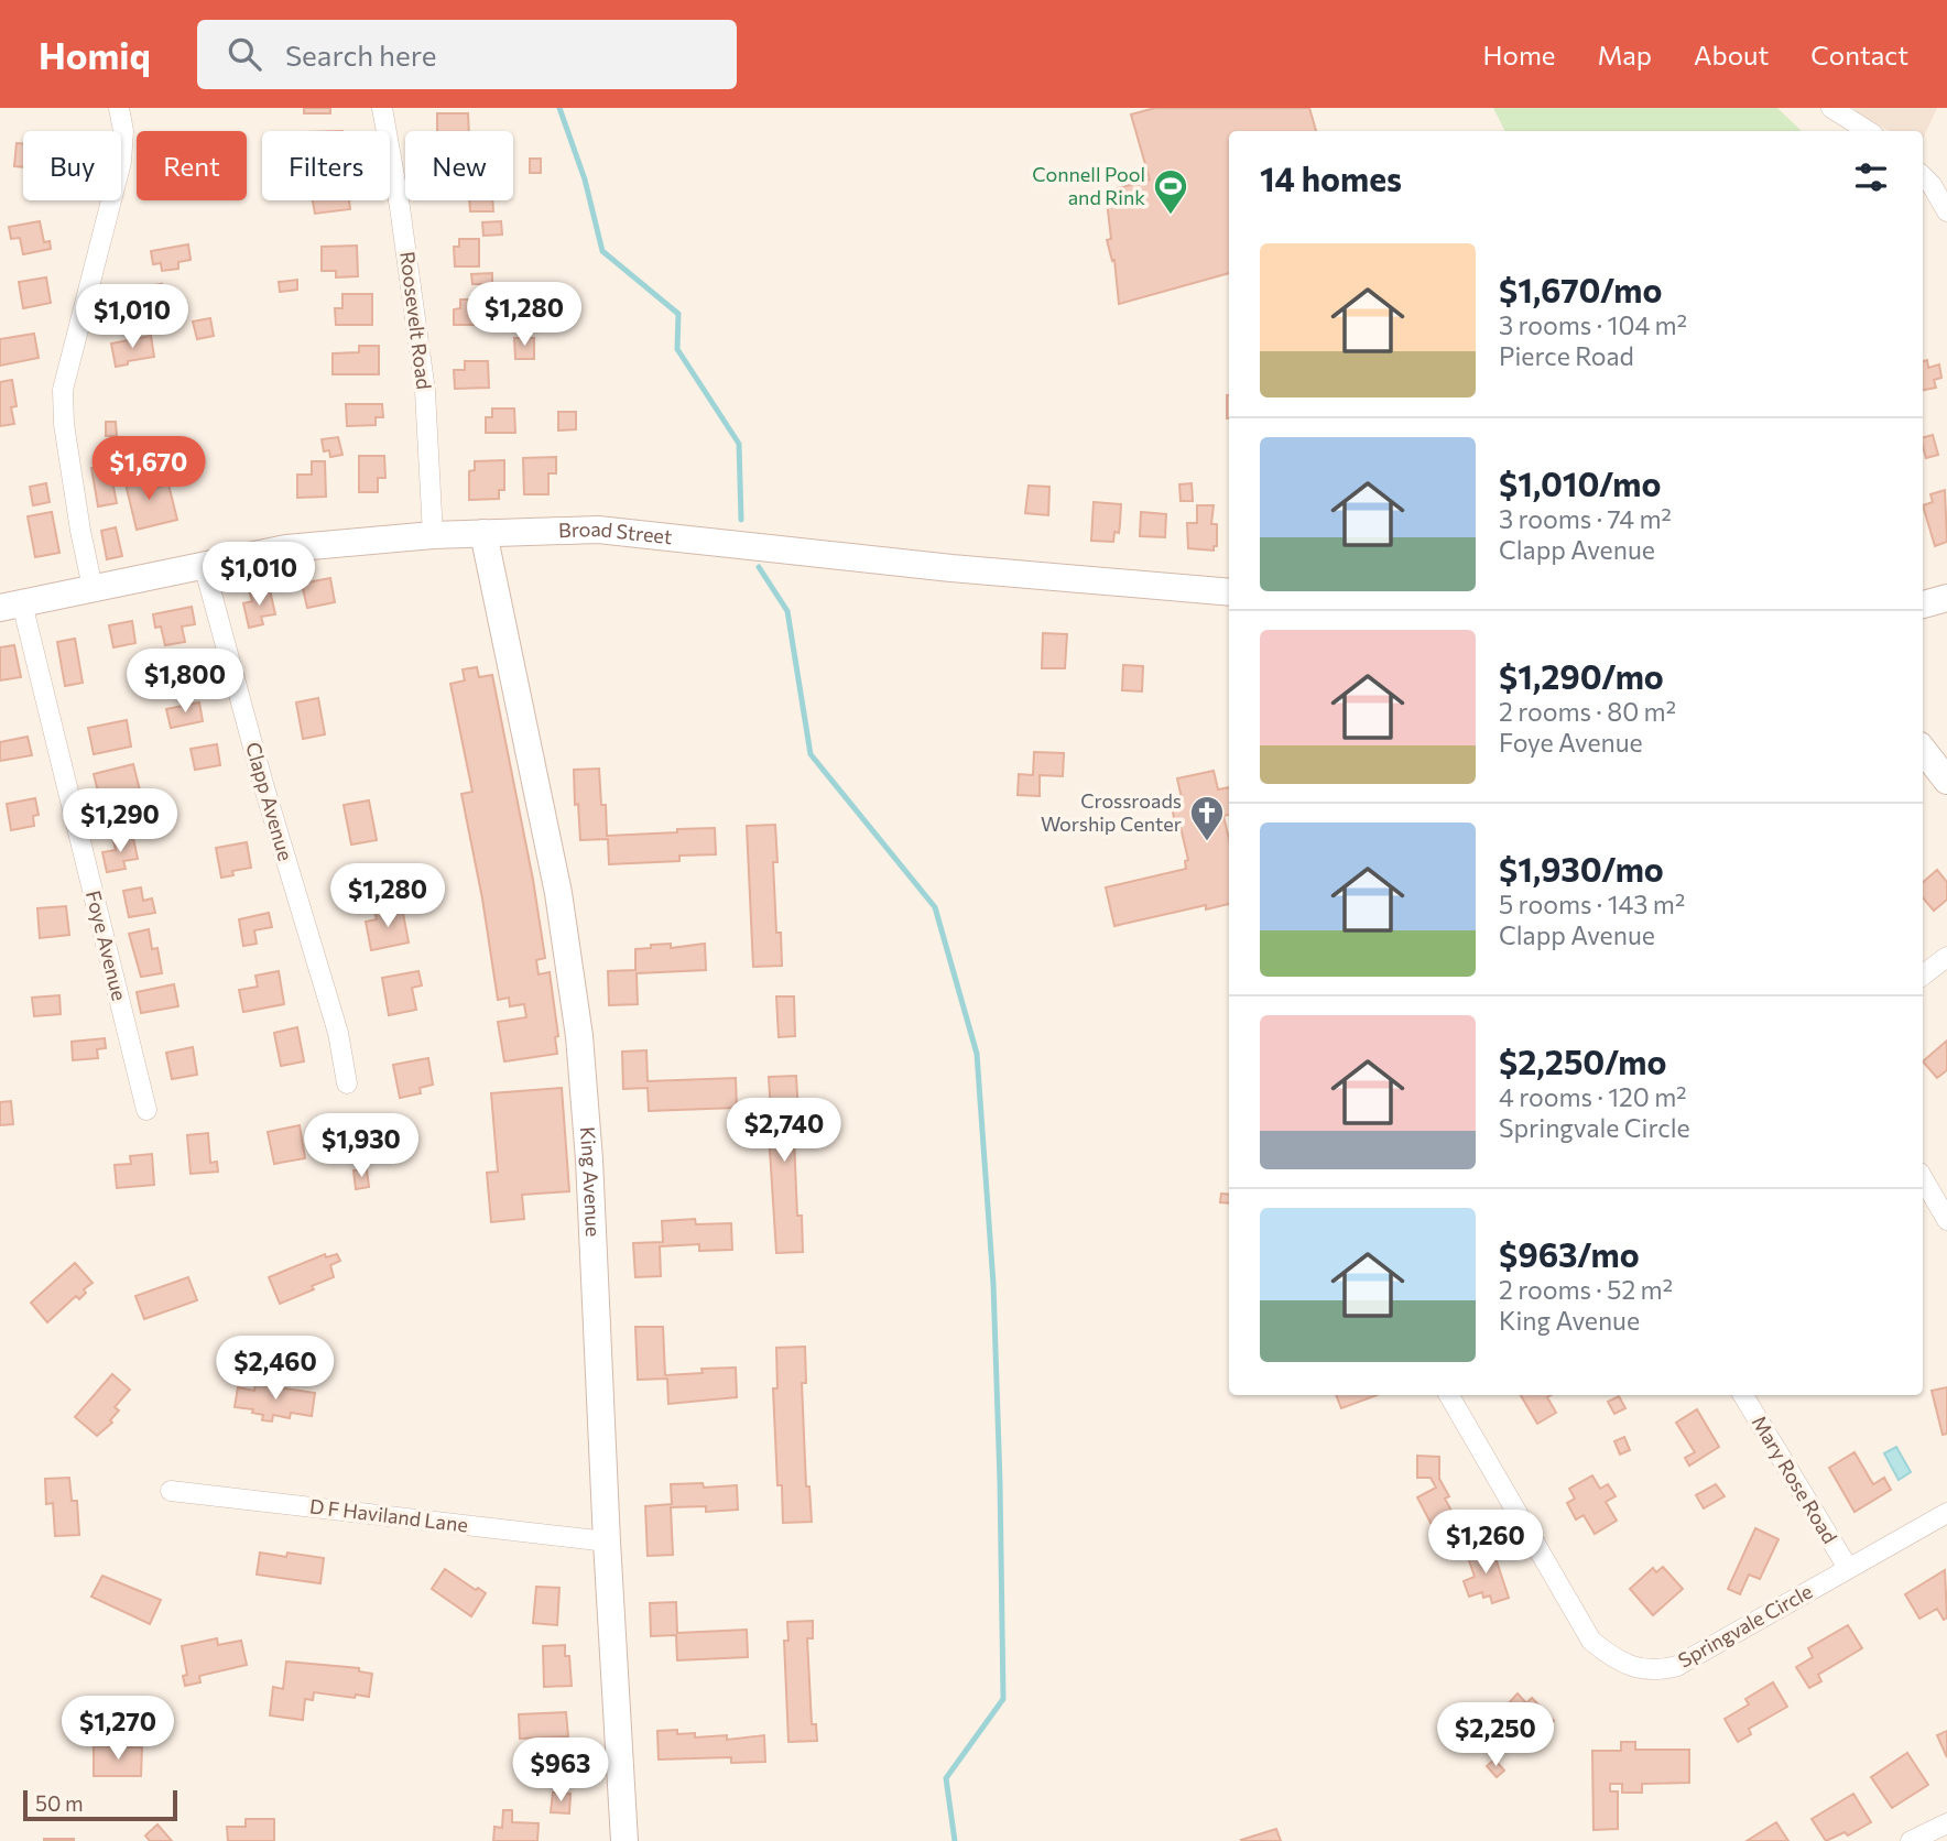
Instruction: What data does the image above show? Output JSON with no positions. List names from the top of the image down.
{
  "streets": {
    "street": [
      "Roosevelt Road",
      "Broad Street",
      "Clapp Avenue",
      "Foye Avenue",
      "King Avenue",
      "Mary Rose Road",
      "D F Haviland Lane",
      "Springvale Circle"
    ]
  },
  "crossings": [
    ["Roosevelt Road", "Broad Street"],
    ["Broad Street", "Clapp Avenue"],
    ["Broad Street", "Foye Avenue"],
    ["Broad Street", "King Avenue"],
    ["King Avenue", "D F Haviland Lane"],
    ["Mary Rose Road", "Springvale Circle"]
  ],
  "places": {
    "sports": ["Connell Pool and Rink"],
    "church": ["Crossroads Worship Center"]
  },
  "scale_bar": "50 m",
  "page": {
    "header": "Homiq",
    "search": "Search here",
    "nav": [
      "Home",
      "Map",
      "About",
      "Contact"
    ],
    "chip": [
      "Buy",
      "Rent",
      "Filters",
      "New"
    ],
    "heading": "14 homes",
    "list": [
      {
        "name": "$1,670/mo",
        "note": "3 rooms · 104 m² · Pierce Road"
      },
      {
        "name": "$1,010/mo",
        "note": "3 rooms · 74 m² · Clapp Avenue"
      },
      {
        "name": "$1,290/mo",
        "note": "2 rooms · 80 m² · Foye Avenue"
      },
      {
        "name": "$1,930/mo",
        "note": "5 rooms · 143 m² · Clapp Avenue"
      },
      {
        "name": "$2,250/mo",
        "note": "4 rooms · 120 m² · Springvale Circle"
      },
      {
        "name": "$963/mo",
        "note": "2 rooms · 52 m² · King Avenue"
      }
    ],
    "price": [
      "$1,280",
      "$1,010",
      "$1,670",
      "$1,010",
      "$1,800",
      "$1,290",
      "$1,280",
      "$2,740",
      "$1,930",
      "$2,460",
      "$1,260",
      "$1,270",
      "$2,250",
      "$963"
    ],
    "scale": "50 m"
  }
}
